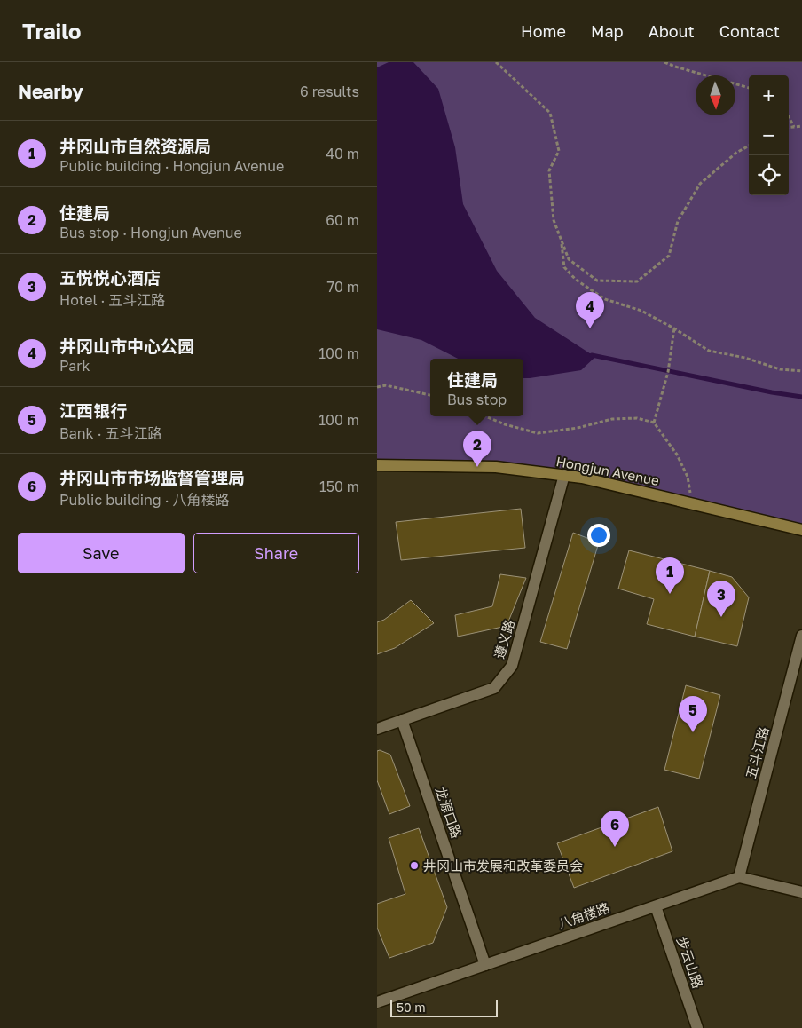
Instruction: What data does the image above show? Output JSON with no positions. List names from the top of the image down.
{
  "streets": {
    "main road": ["Hongjun Avenue"],
    "street": [
      "遵义路",
      "五斗江路",
      "龙源口路",
      "八角楼路",
      "步云山路"
    ]
  },
  "crossings": [
    ["Hongjun Avenue", "遵义路"],
    ["遵义路", "龙源口路"],
    ["五斗江路", "八角楼路"],
    ["龙源口路", "八角楼路"],
    ["八角楼路", "步云山路"]
  ],
  "places": ["井冈山市发展和改革委员会"],
  "scale_bar": "50 m",
  "north": "bottom",
  "page": {
    "header": "Trailo",
    "nav": [
      "Home",
      "Map",
      "About",
      "Contact"
    ],
    "heading": ["Nearby", "6 results"],
    "map_buttons": ["+", "−"],
    "list": [
      {
        "mark": "1",
        "name": "井冈山市自然资源局",
        "note": "Public building · Hongjun Avenue",
        "value": "40 m"
      },
      {
        "mark": "2",
        "name": "住建局",
        "note": "Bus stop · Hongjun Avenue",
        "value": "60 m"
      },
      {
        "mark": "3",
        "name": "五悦悦心酒店",
        "note": "Hotel · 五斗江路",
        "value": "70 m"
      },
      {
        "mark": "4",
        "name": "井冈山市中心公园",
        "note": "Park",
        "value": "100 m"
      },
      {
        "mark": "5",
        "name": "江西银行",
        "note": "Bank · 五斗江路",
        "value": "100 m"
      },
      {
        "mark": "6",
        "name": "井冈山市市场监督管理局",
        "note": "Public building · 八角楼路",
        "value": "150 m"
      }
    ],
    "pins": [
      "4",
      "2",
      "1",
      "3",
      "5",
      "6"
    ],
    "popup": ["住建局", "Bus stop"],
    "buttons": ["Save", "Share"],
    "scale": "50 m"
  }
}
